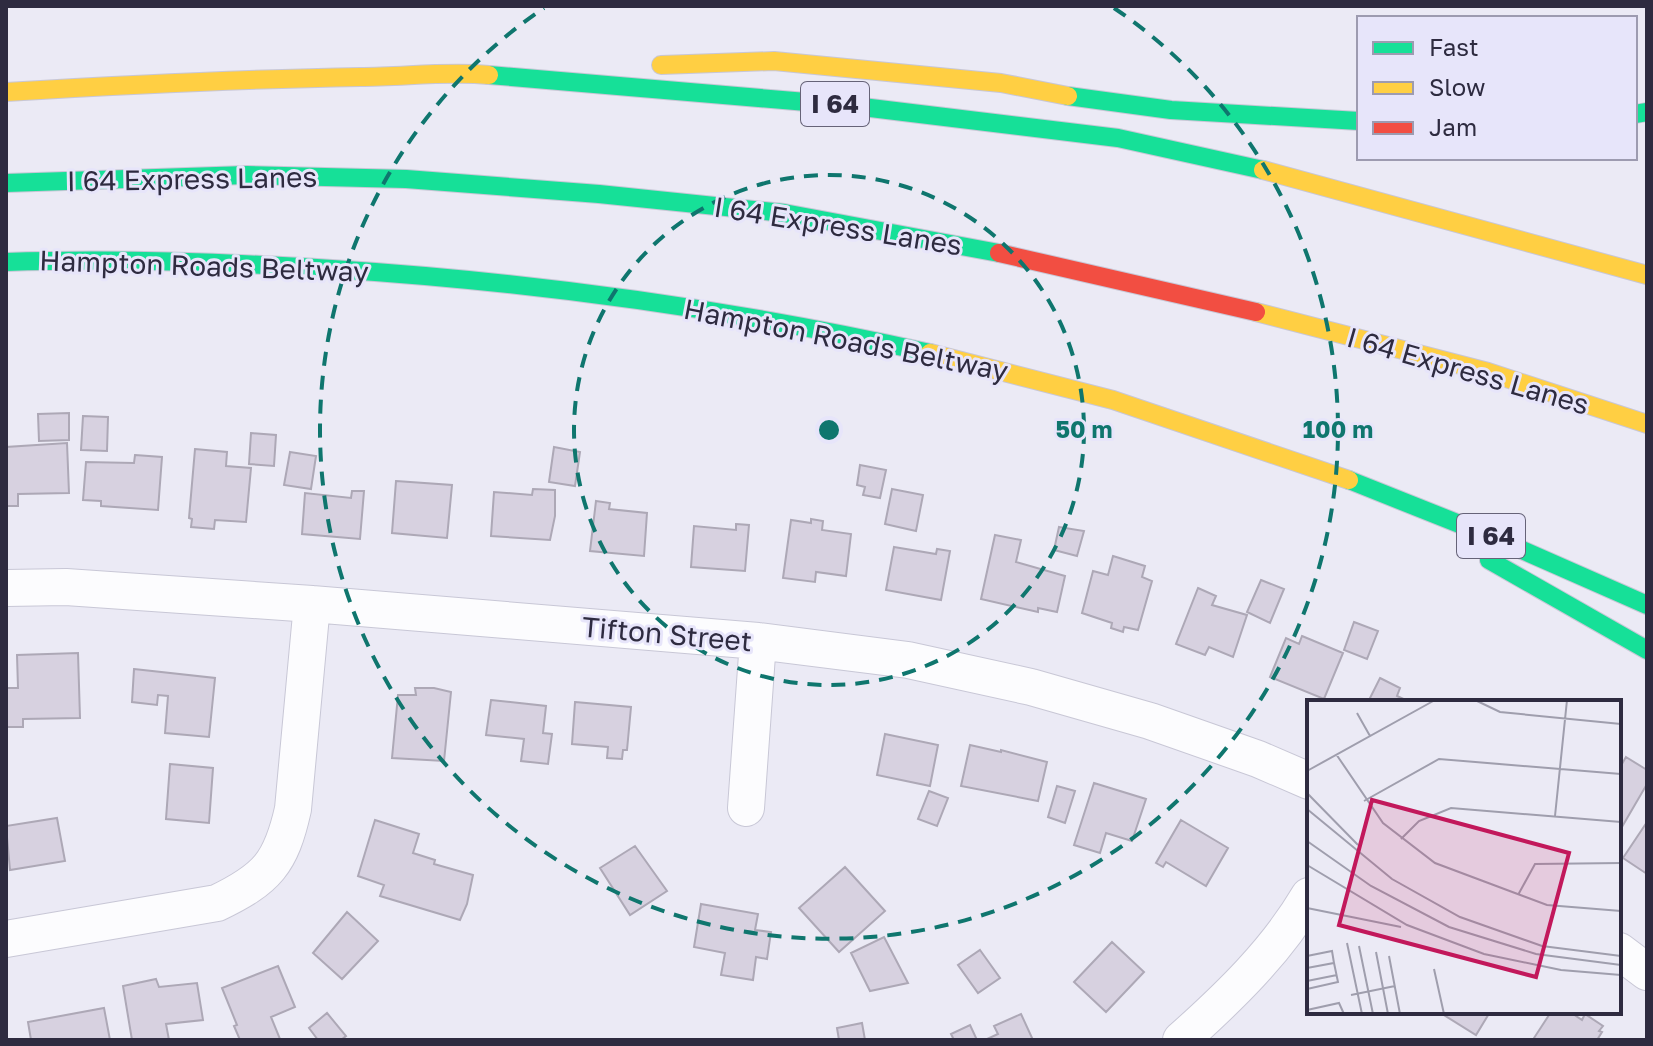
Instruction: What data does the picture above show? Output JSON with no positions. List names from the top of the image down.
{
  "streets": {
    "highway": ["I 64", "I 64 Express Lanes", "Hampton Roads Beltway"],
    "street": ["Tifton Street"]
  },
  "legend": ["Fast", "Slow", "Jam"],
  "rings": ["50 m", "100 m"]
}
